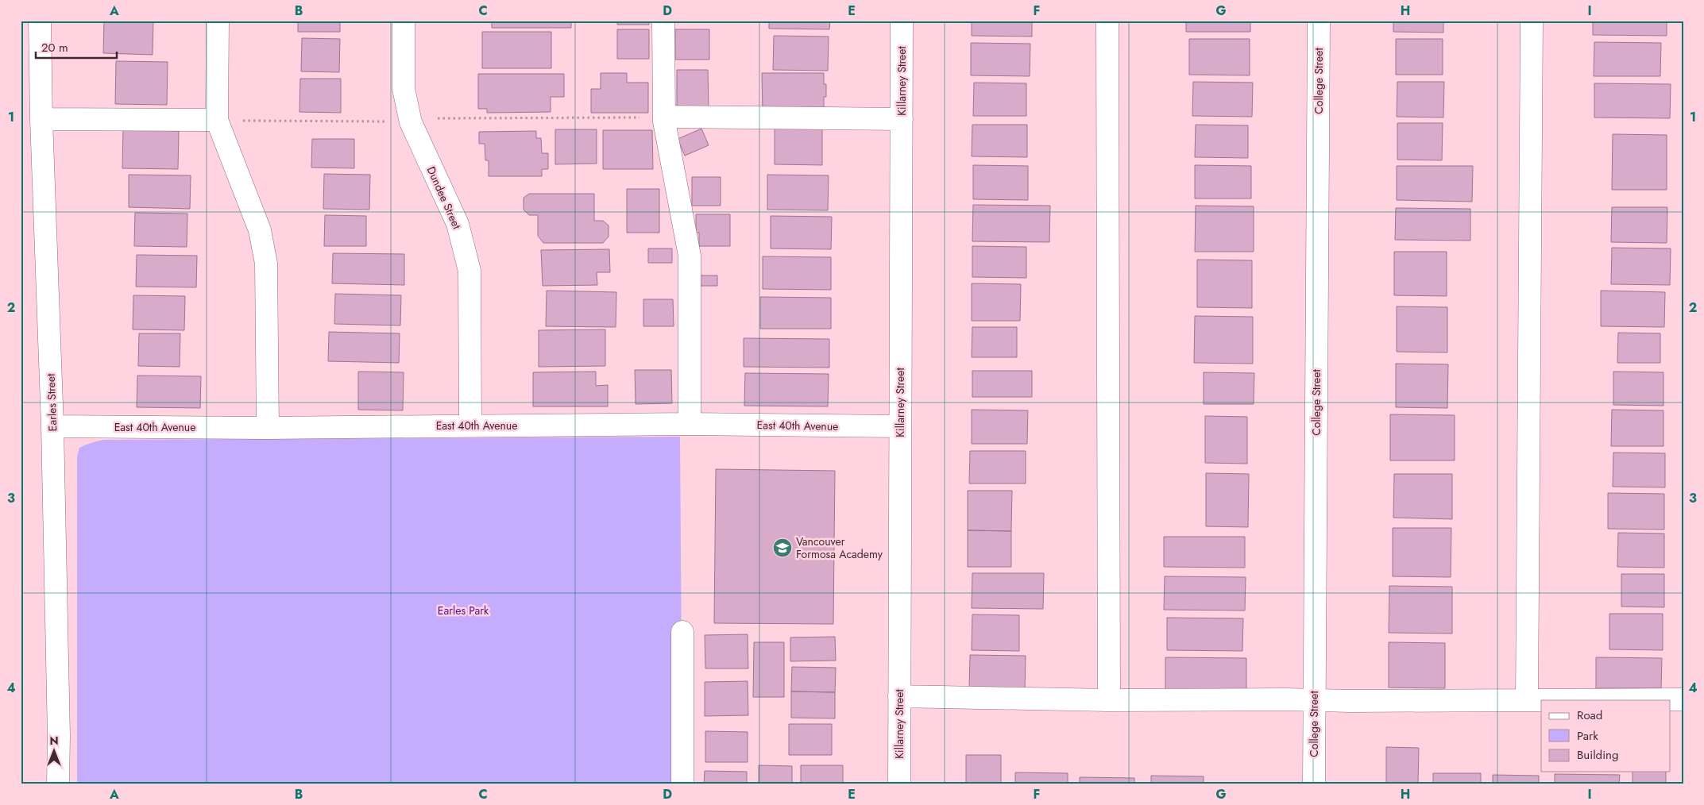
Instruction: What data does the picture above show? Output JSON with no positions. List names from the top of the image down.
{
  "streets": {
    "street": [
      "Killarney Street",
      "College Street",
      "Dundee Street",
      "Earles Street",
      "East 40th Avenue"
    ]
  },
  "crossings": [
    ["Killarney Street", "East 40th Avenue"],
    ["Dundee Street", "East 40th Avenue"],
    ["Earles Street", "East 40th Avenue"]
  ],
  "parks": ["Earles Park"],
  "places": {
    "school or university": ["Vancouver Formosa Academy"]
  },
  "legend": ["Road", "Park", "Building"],
  "scale_bar": "20 m",
  "north": "top",
  "grid": {
    "columns": [
      "A",
      "B",
      "C",
      "D",
      "E",
      "F",
      "G",
      "H",
      "I"
    ],
    "rows": [
      "1",
      "2",
      "3",
      "4"
    ]
  }
}
